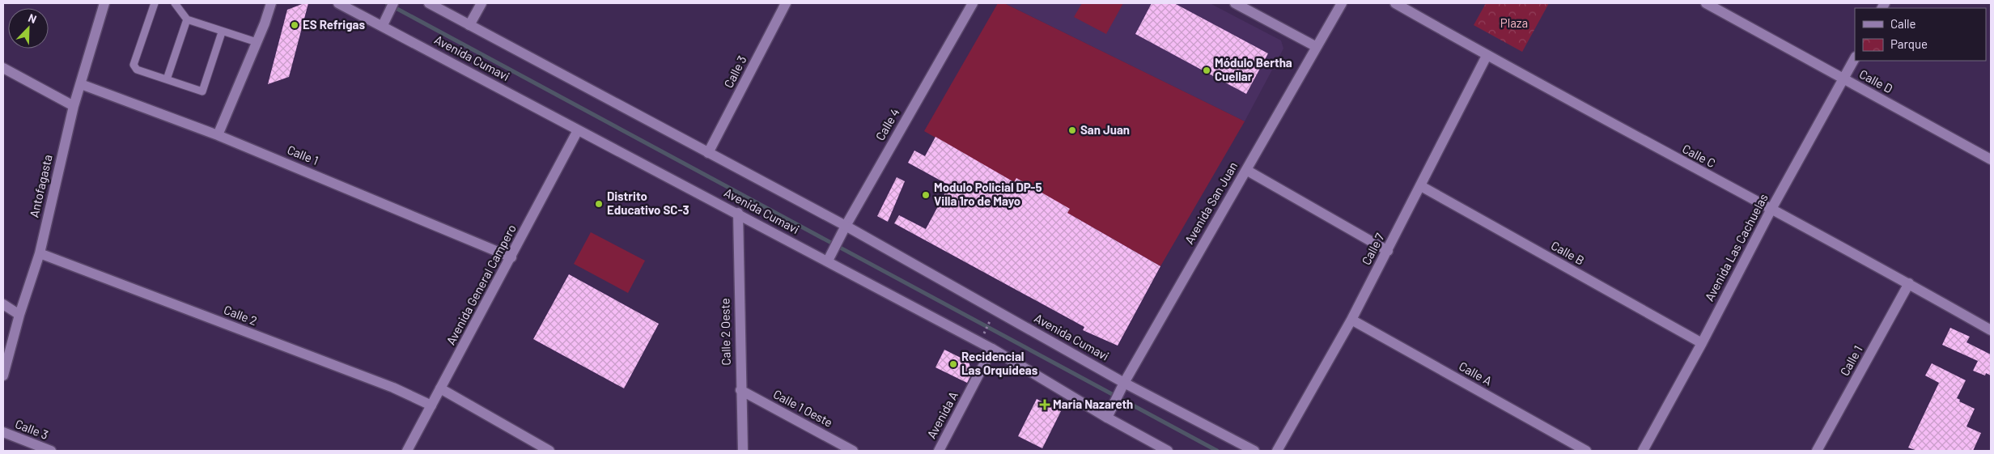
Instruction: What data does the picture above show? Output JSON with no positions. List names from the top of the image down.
{
  "streets": {
    "street": [
      "Avenida Cumavi",
      "Calle 3",
      "Calle D",
      "Calle 4",
      "Calle 1",
      "Calle C",
      "Antofagasta",
      "Avenida San Juan",
      "Avenida Las Cachuelas",
      "Calle 7",
      "Calle B",
      "Avenida General Campero",
      "Calle 2",
      "Calle 2 Oeste",
      "Calle A",
      "Calle 1 Oeste",
      "Avenida A"
    ]
  },
  "crossings": [
    ["Avenida Cumavi", "Calle 3"],
    ["Avenida Cumavi", "Calle 4"],
    ["Avenida Cumavi", "Avenida San Juan"],
    ["Avenida Cumavi", "Avenida General Campero"],
    ["Avenida Cumavi", "Calle 2 Oeste"],
    ["Avenida Cumavi", "Avenida A"],
    ["Calle D", "Avenida Las Cachuelas"],
    ["Calle 1", "Calle C"],
    ["Calle 1", "Antofagasta"],
    ["Calle 1", "Avenida General Campero"],
    ["Calle C", "Avenida Las Cachuelas"],
    ["Calle C", "Calle 7"],
    ["Antofagasta", "Calle 2"],
    ["Avenida Las Cachuelas", "Calle B"],
    ["Calle 7", "Calle B"],
    ["Calle 7", "Calle A"],
    ["Avenida General Campero", "Calle 2"],
    ["Calle 2 Oeste", "Calle 1 Oeste"]
  ],
  "parks": ["Plaza"],
  "places": {
    "other": [
      "ES Refrigas",
      "Módulo Bertha Cuellar",
      "San Juan",
      "Modulo Policial DP-5 Villa 1ro de Mayo",
      "Distrito Educativo SC-3",
      "Recidencial Las Orquideas"
    ],
    "health": ["Maria Nazareth"]
  },
  "legend": ["Calle", "Parque"],
  "north": "top right"
}
